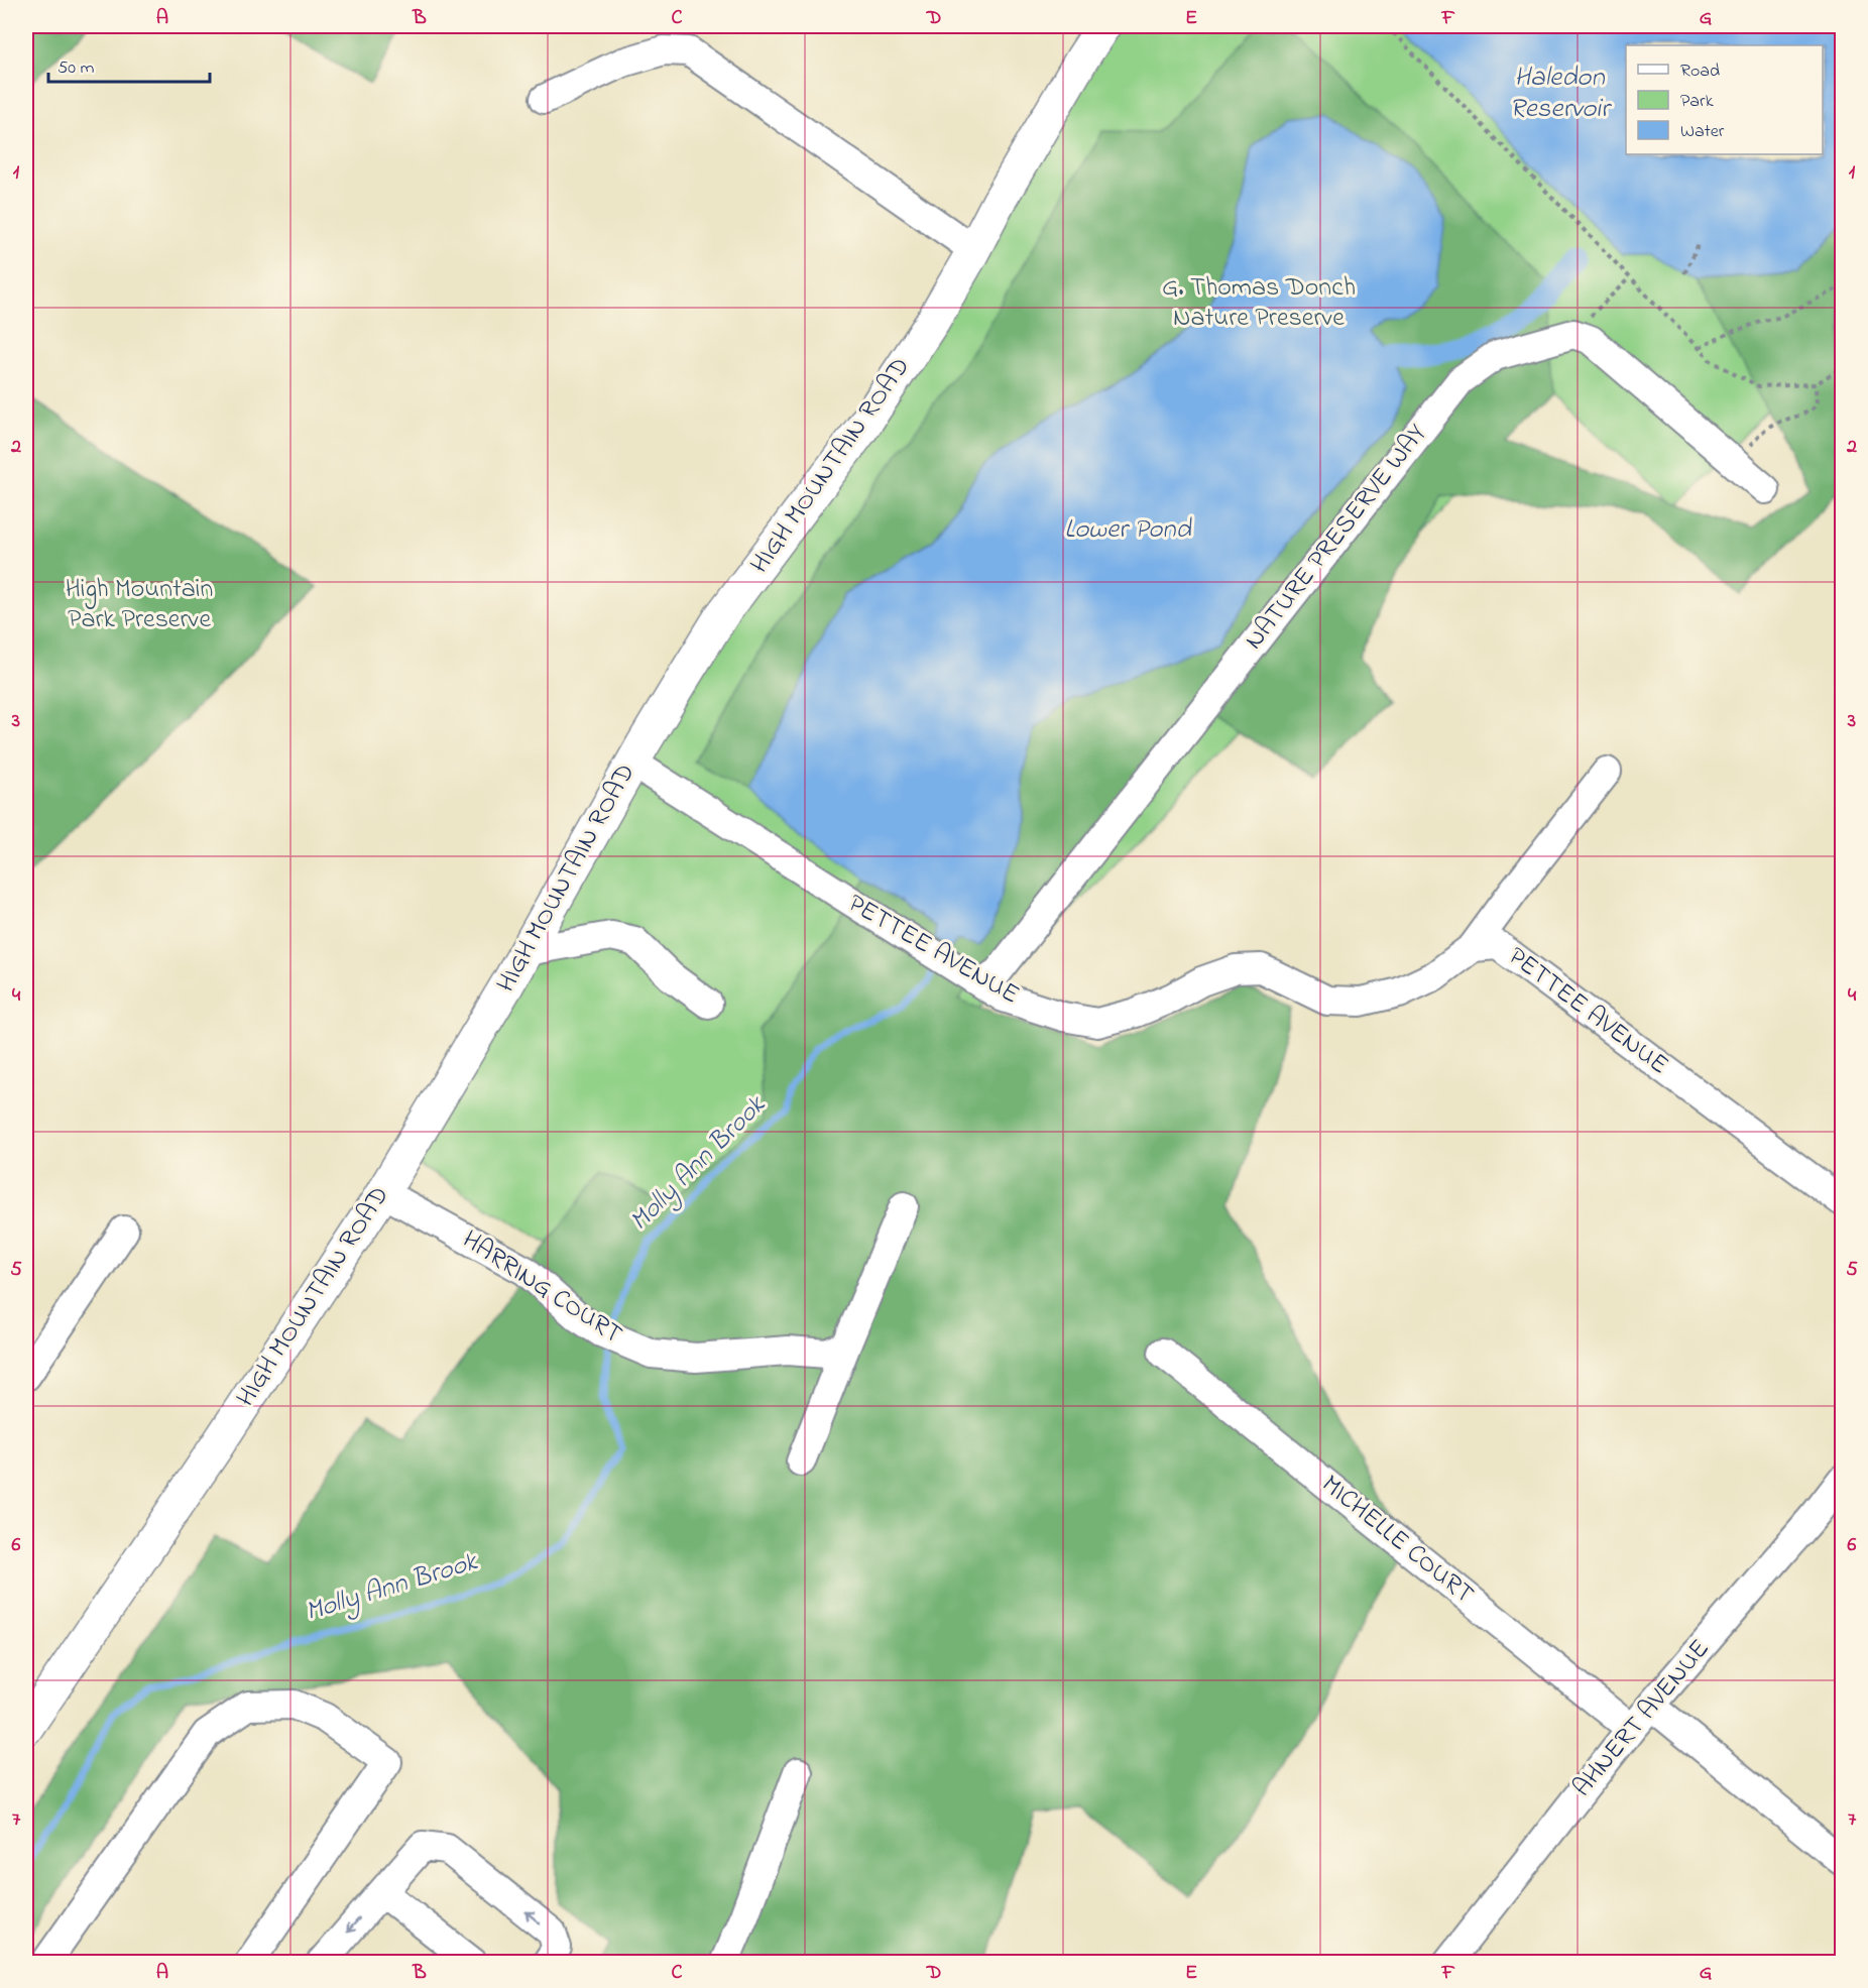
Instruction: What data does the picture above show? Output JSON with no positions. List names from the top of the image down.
{
  "streets": {
    "main road": ["HIGH MOUNTAIN ROAD"],
    "street": [
      "NATURE PRESERVE WAY",
      "PETTEE AVENUE",
      "HARRING COURT",
      "MICHELLE COURT",
      "AHNERT AVENUE"
    ]
  },
  "crossings": [
    ["HIGH MOUNTAIN ROAD", "PETTEE AVENUE"],
    ["HIGH MOUNTAIN ROAD", "HARRING COURT"],
    ["NATURE PRESERVE WAY", "PETTEE AVENUE"],
    ["MICHELLE COURT", "AHNERT AVENUE"]
  ],
  "water": ["Haledon Reservoir", "Lower Pond", "Molly Ann Brook"],
  "parks": ["G. Thomas Donch Nature Preserve", "High Mountain Park Preserve"],
  "legend": ["Road", "Park", "Water"],
  "scale_bar": "50 m",
  "grid": {
    "columns": [
      "A",
      "B",
      "C",
      "D",
      "E",
      "F",
      "G"
    ],
    "rows": [
      "1",
      "2",
      "3",
      "4",
      "5",
      "6",
      "7"
    ]
  }
}
